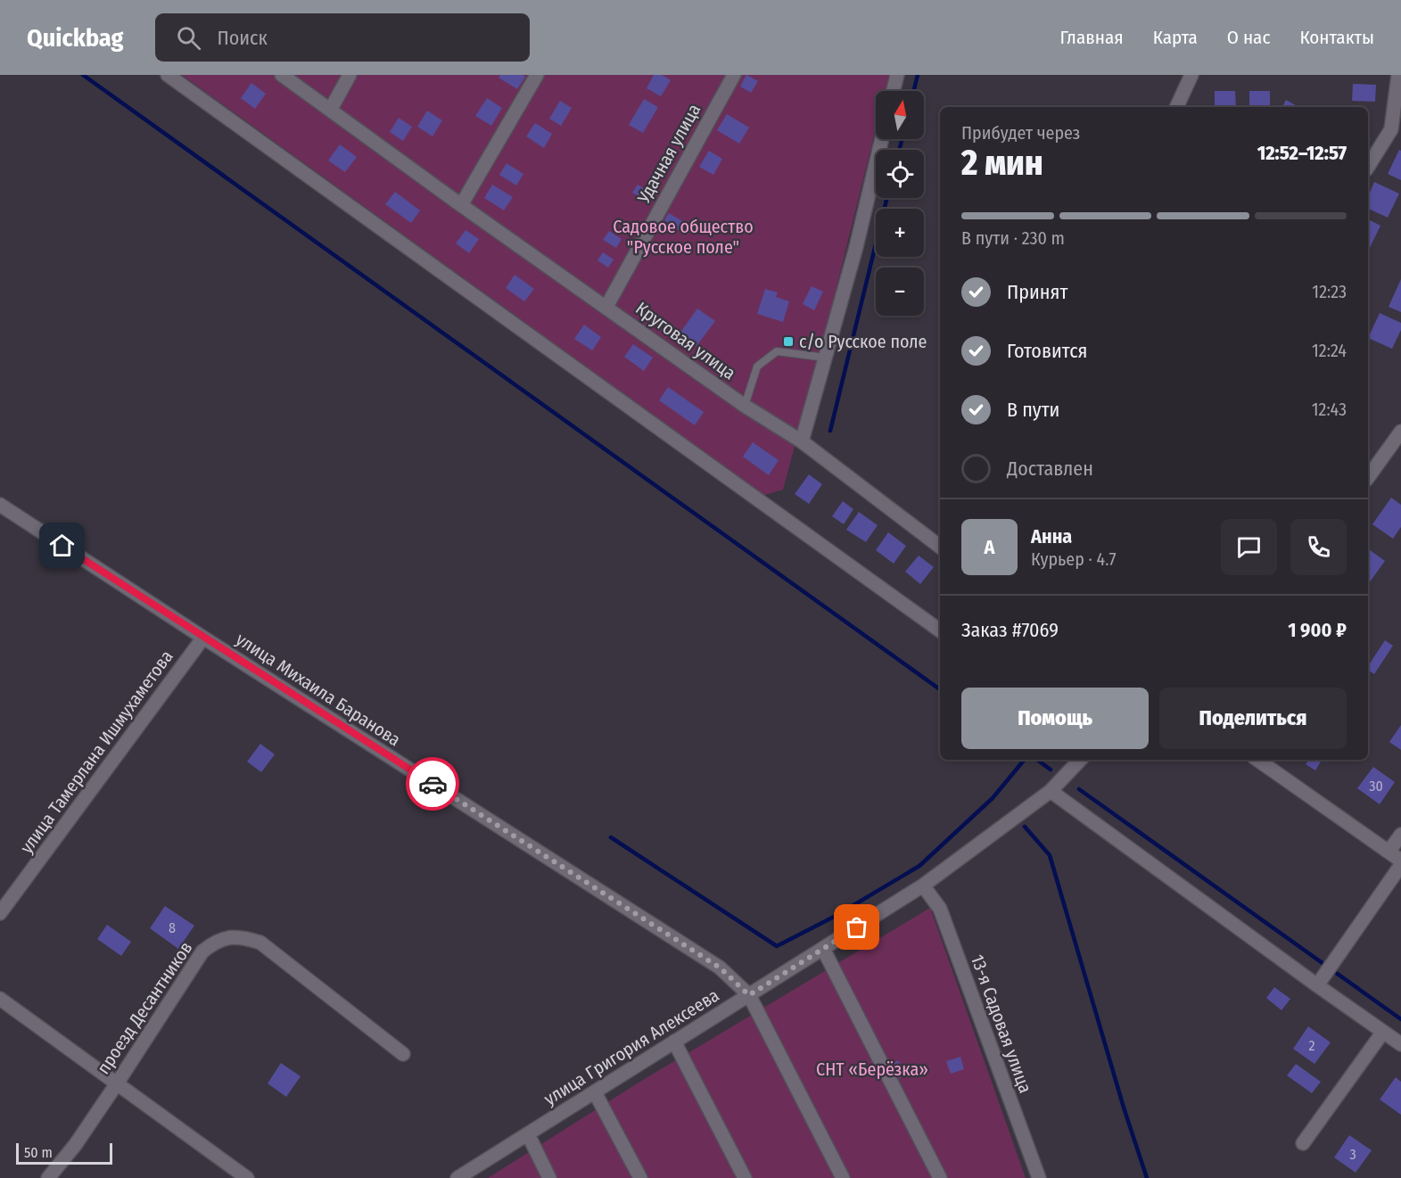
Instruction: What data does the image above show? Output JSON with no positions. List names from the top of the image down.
{
  "streets": {
    "street": [
      "Удачная улица",
      "Круговая улица",
      "улица Михаила Баранова",
      "улица Тамерлана Ишмухаметова",
      "проезд Десантников",
      "13-я Садовая улица",
      "улица Григория Алексеева"
    ]
  },
  "crossings": [
    ["Удачная улица", "Круговая улица"],
    ["улица Михаила Баранова", "улица Тамерлана Ишмухаметова"],
    ["улица Михаила Баранова", "улица Григория Алексеева"],
    ["13-я Садовая улица", "улица Григория Алексеева"]
  ],
  "parks": ["Садовое общество \"Русское поле\"", "СНТ «Берёзка»"],
  "places": {
    "transit": ["с/о Русское поле"]
  },
  "house_numbers": [
    "30",
    "8",
    "2",
    "3"
  ],
  "scale_bar": "50 m",
  "north": "top",
  "page": {
    "header": "Quickbag",
    "search": "Поиск",
    "nav": [
      "Главная",
      "Карта",
      "О нас",
      "Контакты"
    ],
    "map_buttons": ["+", "−"],
    "heading": ["2 мин", "Прибудет через", "12:52–12:57"],
    "panel": [
      "Анна",
      "Курьер · 4.7",
      "Заказ #7069",
      "1 900 ₽"
    ],
    "bar": "В пути · 230 m",
    "list": [
      ["Принят", "12:23"],
      ["Готовится", "12:24"],
      ["В пути", "12:43"],
      "Доставлен"
    ],
    "round": "А",
    "buttons": ["Помощь", "Поделиться"],
    "scale": "50 m"
  }
}
